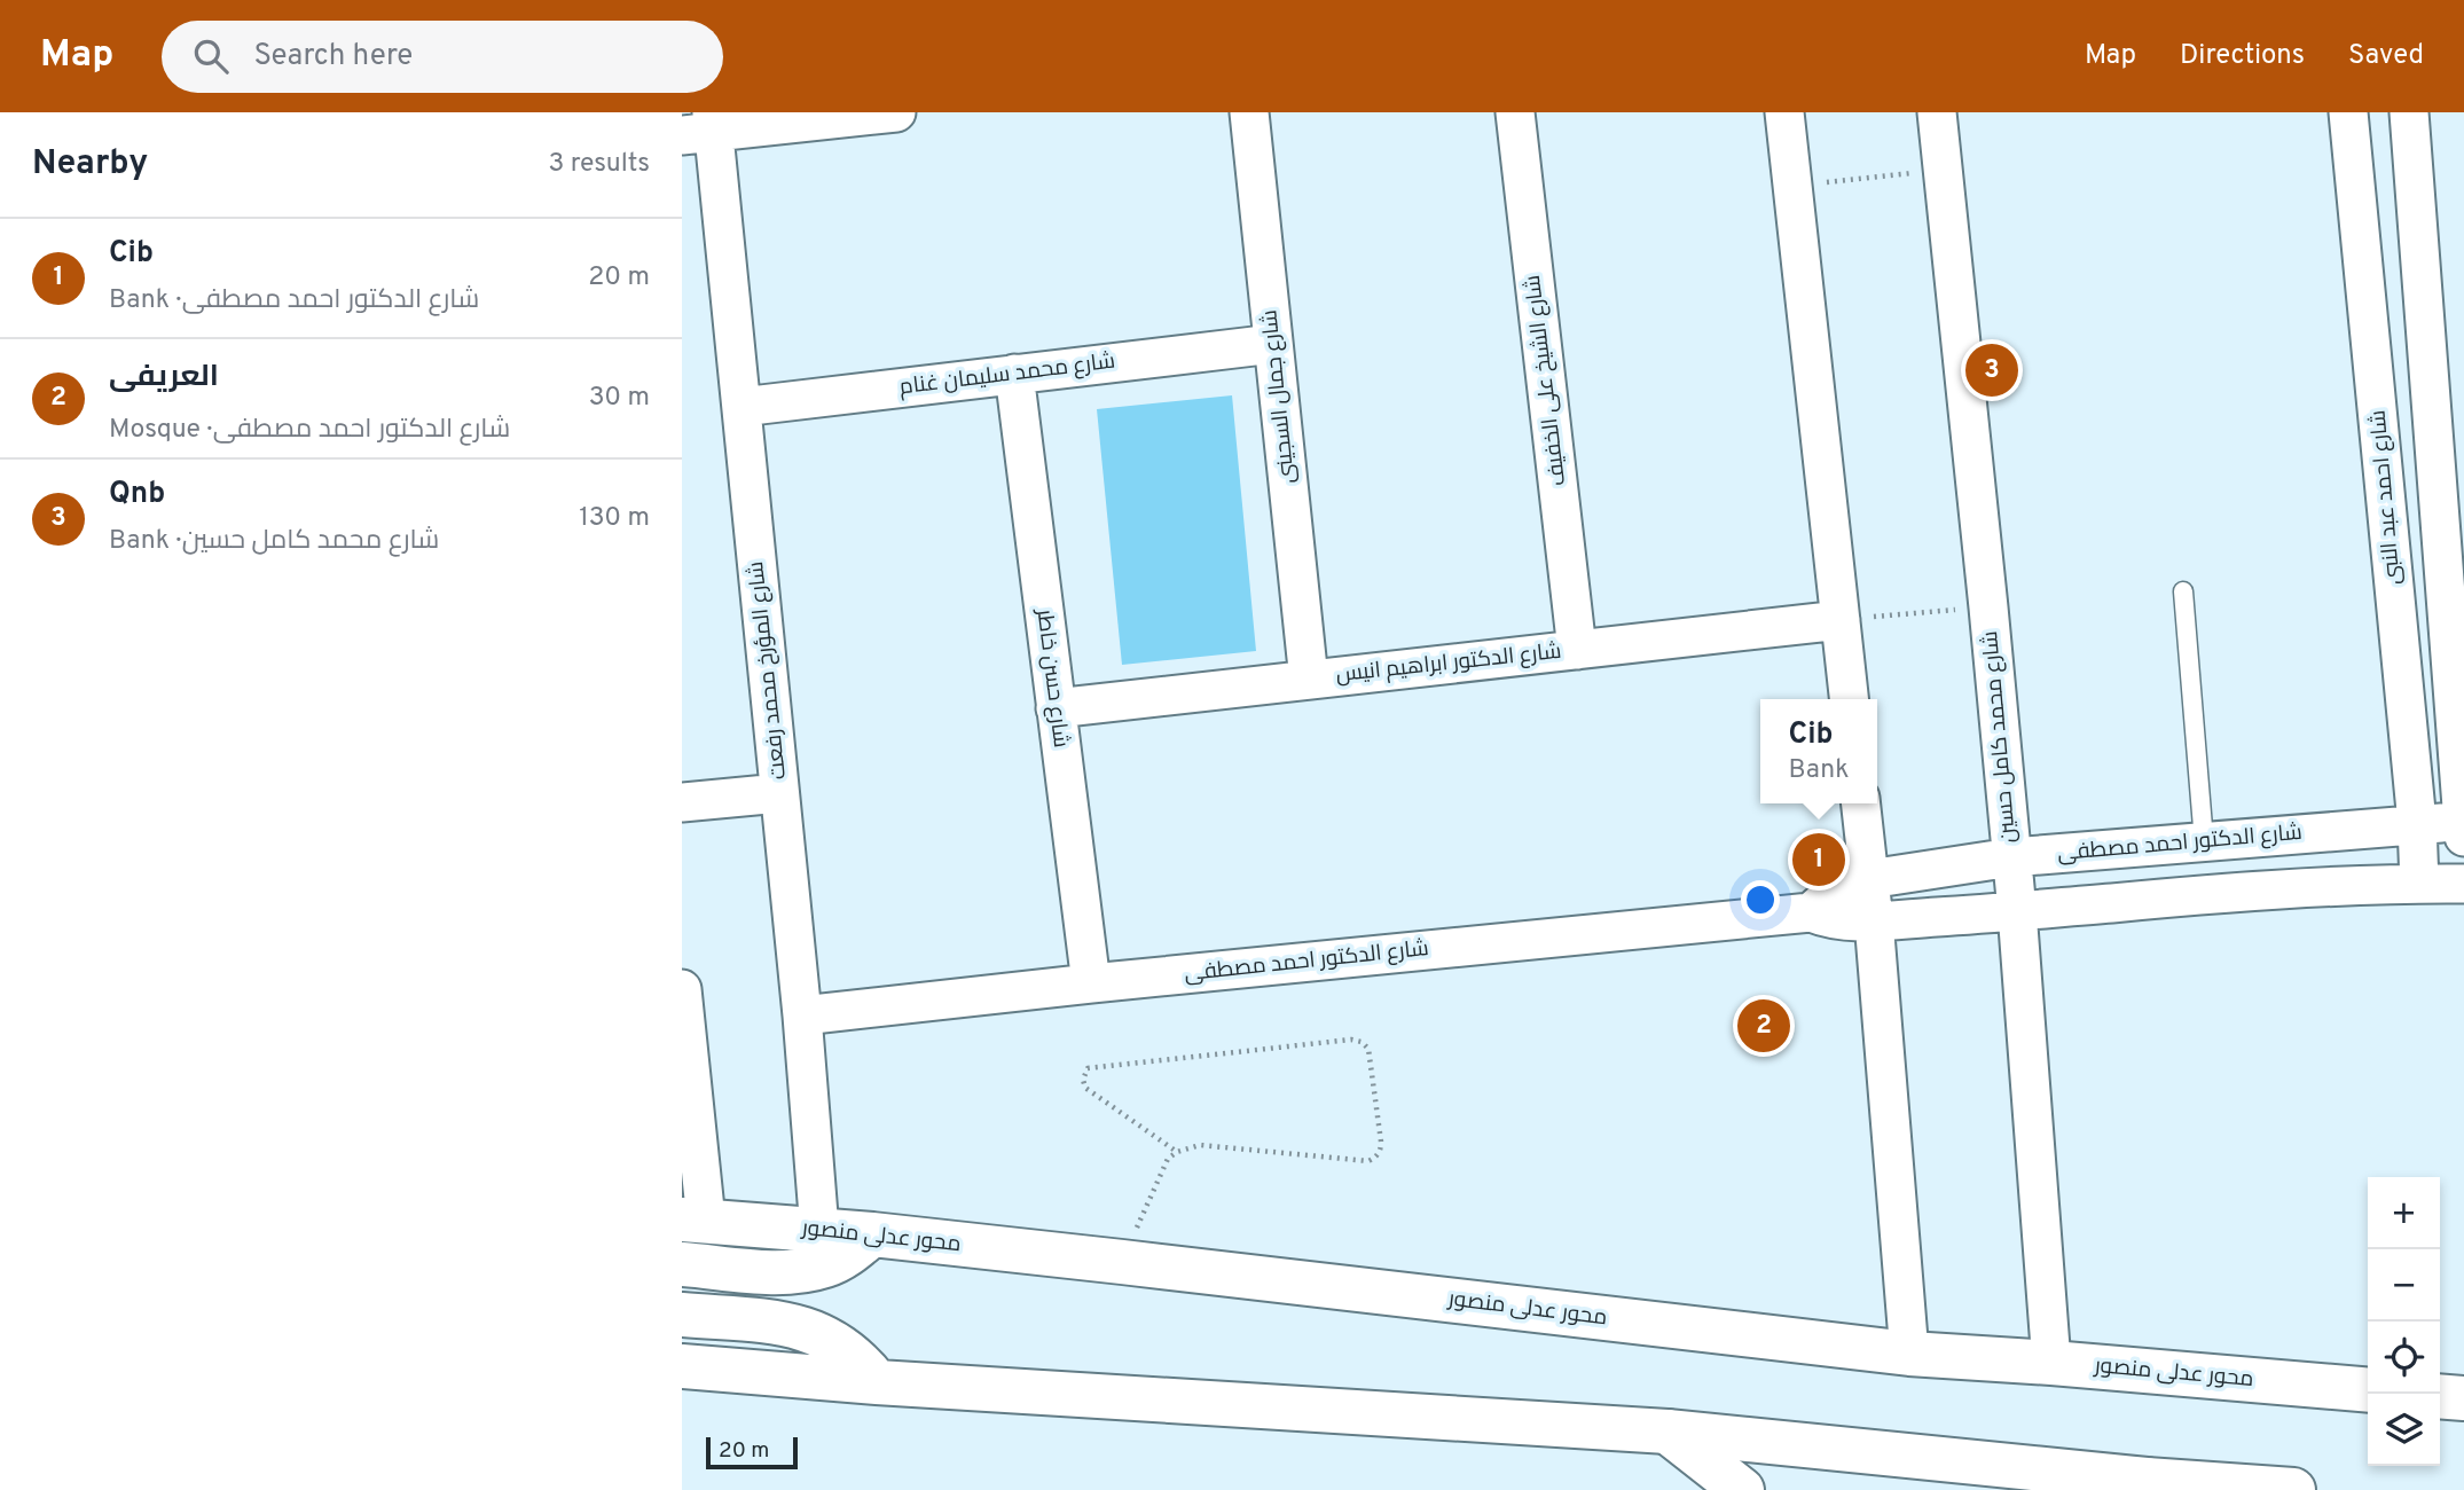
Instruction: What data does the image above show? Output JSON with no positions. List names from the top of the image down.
{
  "streets": {
    "main road": ["محور عدلى منصور"],
    "street": [
      "شارع محمد سليمان غنام",
      "شارع الشيخ على الخفيف",
      "شارع جمال السجينى",
      "شارع احمد عبد النبى",
      "شارع الدكتور ابراهيم انيس",
      "شارع المؤرخ محمد رفعت",
      "شارع حسن خاطر",
      "شارع محمد كامل حسين",
      "شارع الدكتور احمد مصطفى"
    ]
  },
  "crossings": [
    ["شارع محمد سليمان غنام", "شارع جمال السجينى"],
    ["شارع محمد سليمان غنام", "شارع المؤرخ محمد رفعت"],
    ["شارع محمد سليمان غنام", "شارع حسن خاطر"],
    ["شارع الشيخ على الخفيف", "شارع الدكتور ابراهيم انيس"],
    ["شارع جمال السجينى", "شارع الدكتور ابراهيم انيس"],
    ["شارع احمد عبد النبى", "شارع الدكتور احمد مصطفى"],
    ["شارع الدكتور ابراهيم انيس", "شارع حسن خاطر"],
    ["شارع المؤرخ محمد رفعت", "شارع الدكتور احمد مصطفى"],
    ["شارع المؤرخ محمد رفعت", "محور عدلى منصور"],
    ["شارع حسن خاطر", "شارع الدكتور احمد مصطفى"],
    ["شارع محمد كامل حسين", "شارع الدكتور احمد مصطفى"],
    ["شارع محمد كامل حسين", "محور عدلى منصور"]
  ],
  "scale_bar": "20 m",
  "page": {
    "header": "Map",
    "search": "Search here",
    "nav": ["Map", "Directions", "Saved"],
    "heading": ["Nearby", "3 results"],
    "list": [
      {
        "mark": "1",
        "name": "Cib",
        "note": "Bank · شارع الدكتور احمد مصطفى",
        "value": "20 m"
      },
      {
        "mark": "2",
        "name": "العريفى",
        "note": "Mosque · شارع الدكتور احمد مصطفى",
        "value": "30 m"
      },
      {
        "mark": "3",
        "name": "Qnb",
        "note": "Bank · شارع محمد كامل حسين",
        "value": "130 m"
      }
    ],
    "pins": ["3", "1", "2"],
    "popup": ["Cib", "Bank"],
    "map_buttons": ["+", "−"],
    "scale": "20 m"
  }
}
